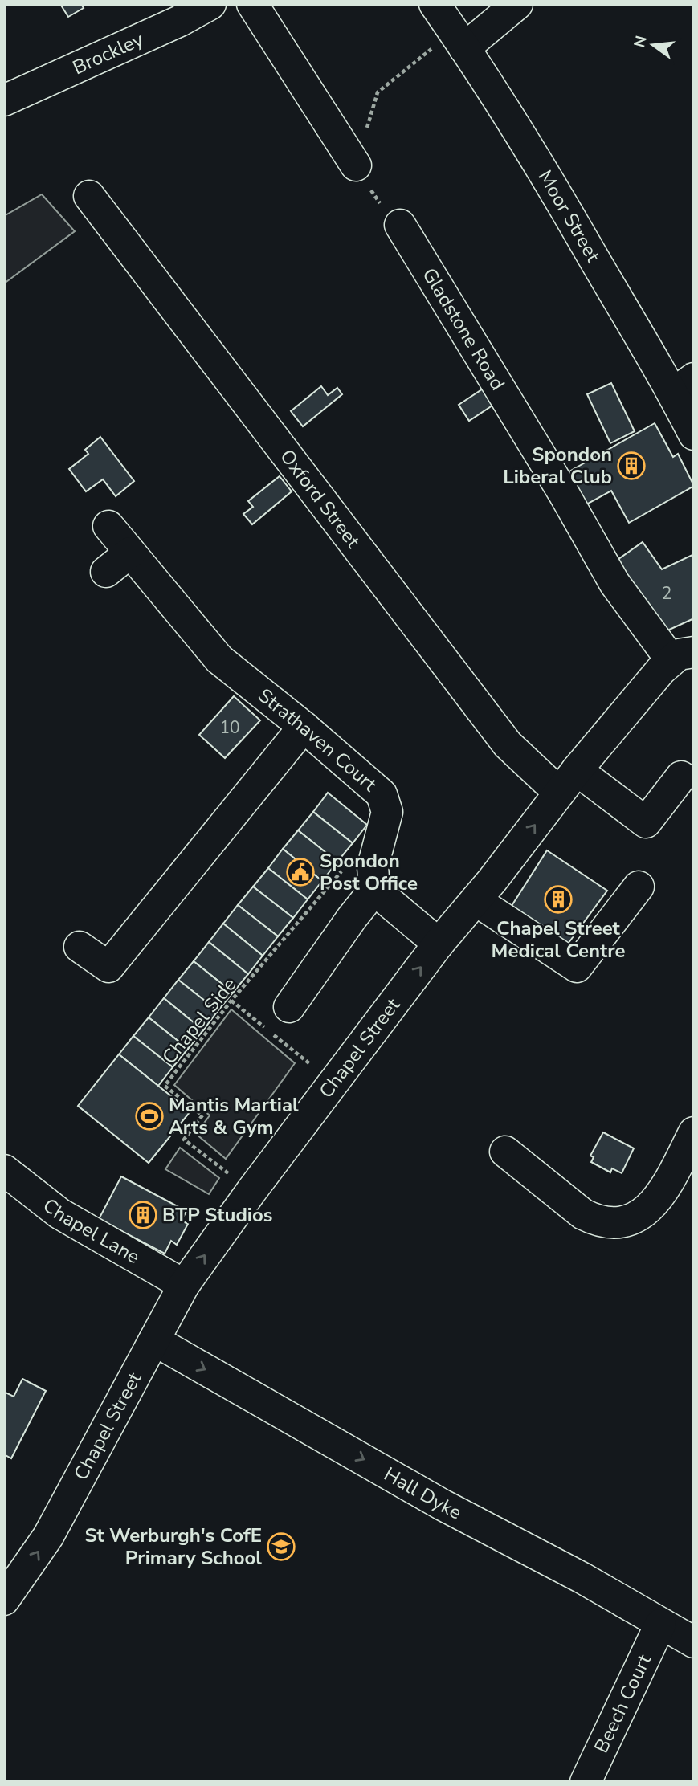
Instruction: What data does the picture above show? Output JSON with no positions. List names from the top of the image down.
{
  "streets": {
    "street": [
      "Brockley",
      "Moor Street",
      "Gladstone Road",
      "Oxford Street",
      "Strathaven Court",
      "Chapel Street",
      "Chapel Lane",
      "Hall Dyke",
      "Beech Court"
    ],
    "path": ["Chapel Side"]
  },
  "crossings": [
    ["Gladstone Road", "Chapel Street"],
    ["Oxford Street", "Chapel Street"],
    ["Chapel Side", "Chapel Street"],
    ["Chapel Street", "Chapel Lane"],
    ["Chapel Street", "Hall Dyke"],
    ["Hall Dyke", "Beech Court"]
  ],
  "one_way": ["Chapel Street", "Hall Dyke"],
  "places": {
    "building": ["Spondon Liberal Club", "Chapel Street Medical Centre", "BTP Studios"],
    "public building": ["Spondon Post Office"],
    "sports": ["Mantis Martial Arts & Gym"],
    "school or university": ["St Werburgh's CofE Primary School"]
  },
  "house_numbers": ["2", "10"],
  "north": "left"
}
